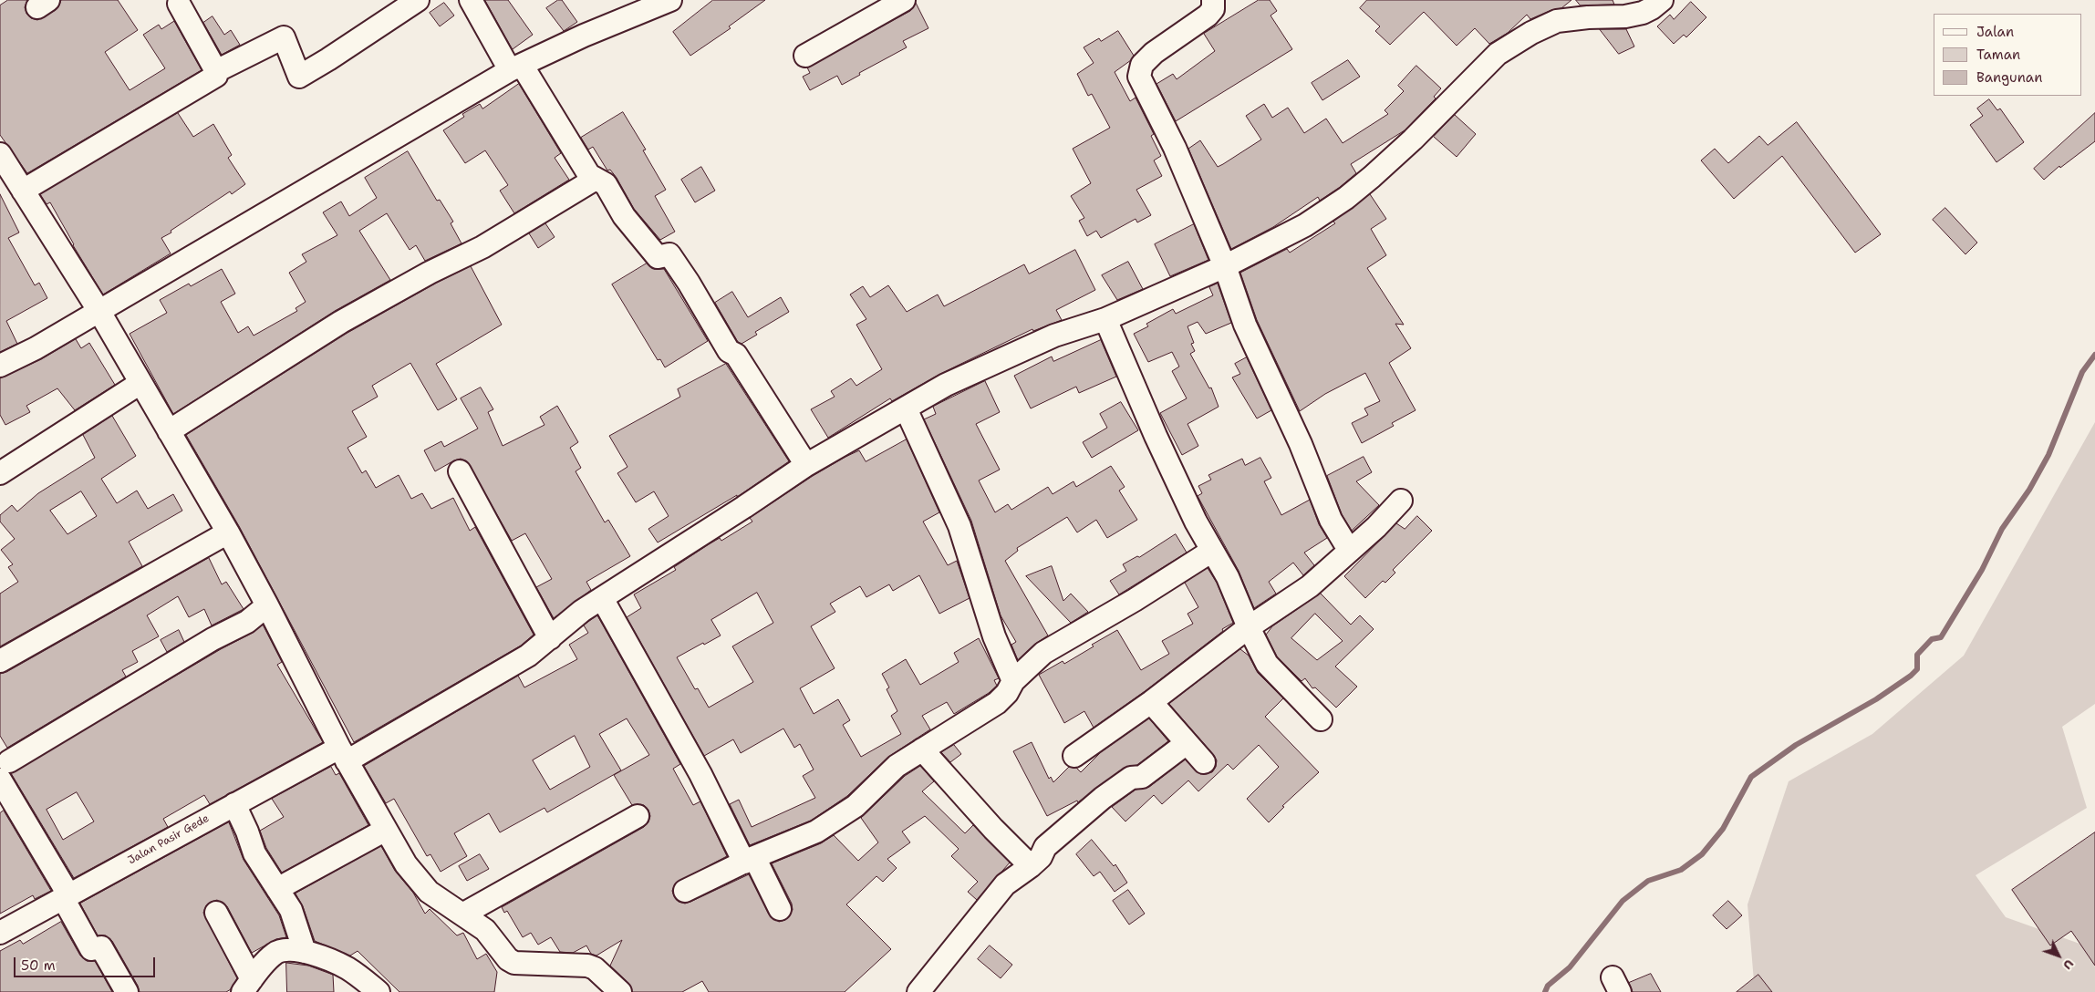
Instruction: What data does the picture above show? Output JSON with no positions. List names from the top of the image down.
{
  "streets": {
    "street": ["Jalan Pasir Gede"]
  },
  "legend": ["Jalan", "Taman", "Bangunan"],
  "scale_bar": "50 m",
  "north": "bottom right"
}
